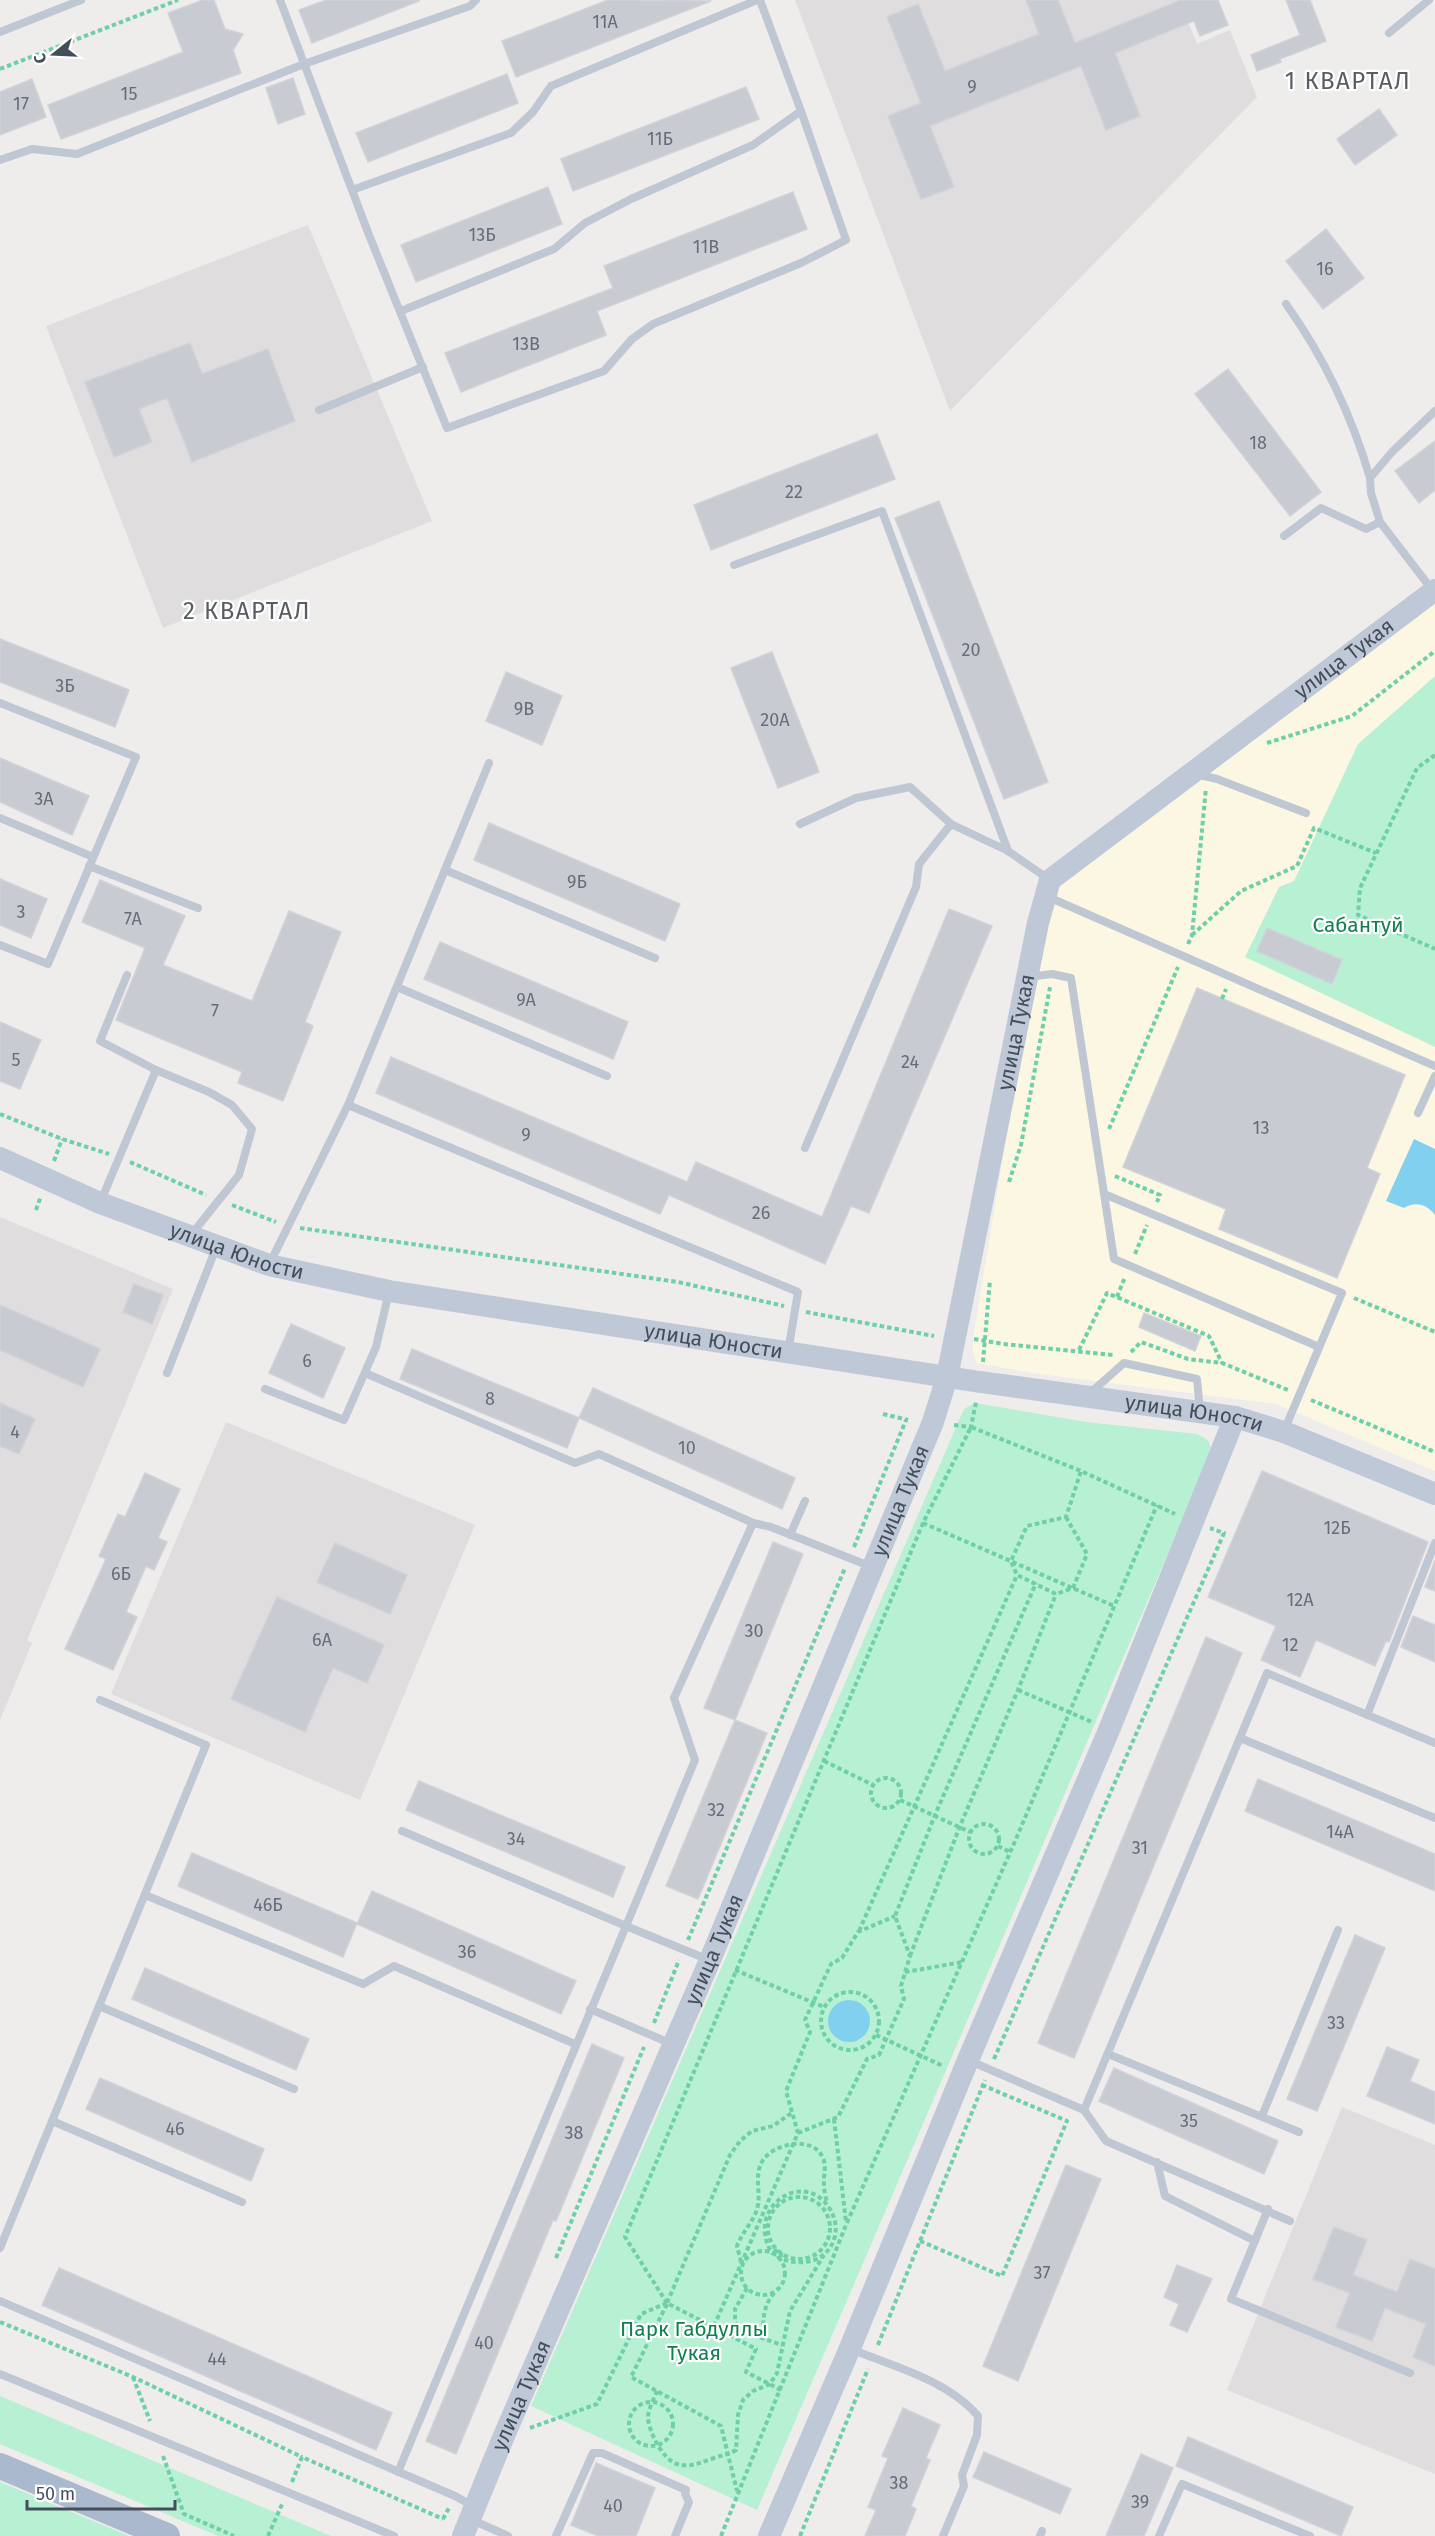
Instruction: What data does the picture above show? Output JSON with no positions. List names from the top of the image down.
{
  "streets": {
    "street": ["улица Тукая", "улица Юности"]
  },
  "crossings": [
    ["улица Тукая", "улица Юности"]
  ],
  "districts": ["1 КВАРТАЛ", "2 КВАРТАЛ"],
  "parks": ["Сабантуй", "Парк Габдуллы Тукая"],
  "house_numbers": [
    "11А",
    "9",
    "15",
    "17",
    "11Б",
    "13Б",
    "11В",
    "16",
    "13В",
    "18",
    "22",
    "20",
    "3Б",
    "9В",
    "20А",
    "3А",
    "9Б",
    "3",
    "7А",
    "9А",
    "7",
    "5",
    "24",
    "13",
    "9",
    "26",
    "6",
    "8",
    "4",
    "10",
    "12Б",
    "6Б",
    "12А",
    "30",
    "6А",
    "12",
    "32",
    "14А",
    "34",
    "31",
    "46Б",
    "36",
    "33",
    "35",
    "46",
    "38",
    "37",
    "40",
    "44",
    "38",
    "39",
    "40"
  ],
  "scale_bar": "50 m",
  "north": "left"
}
